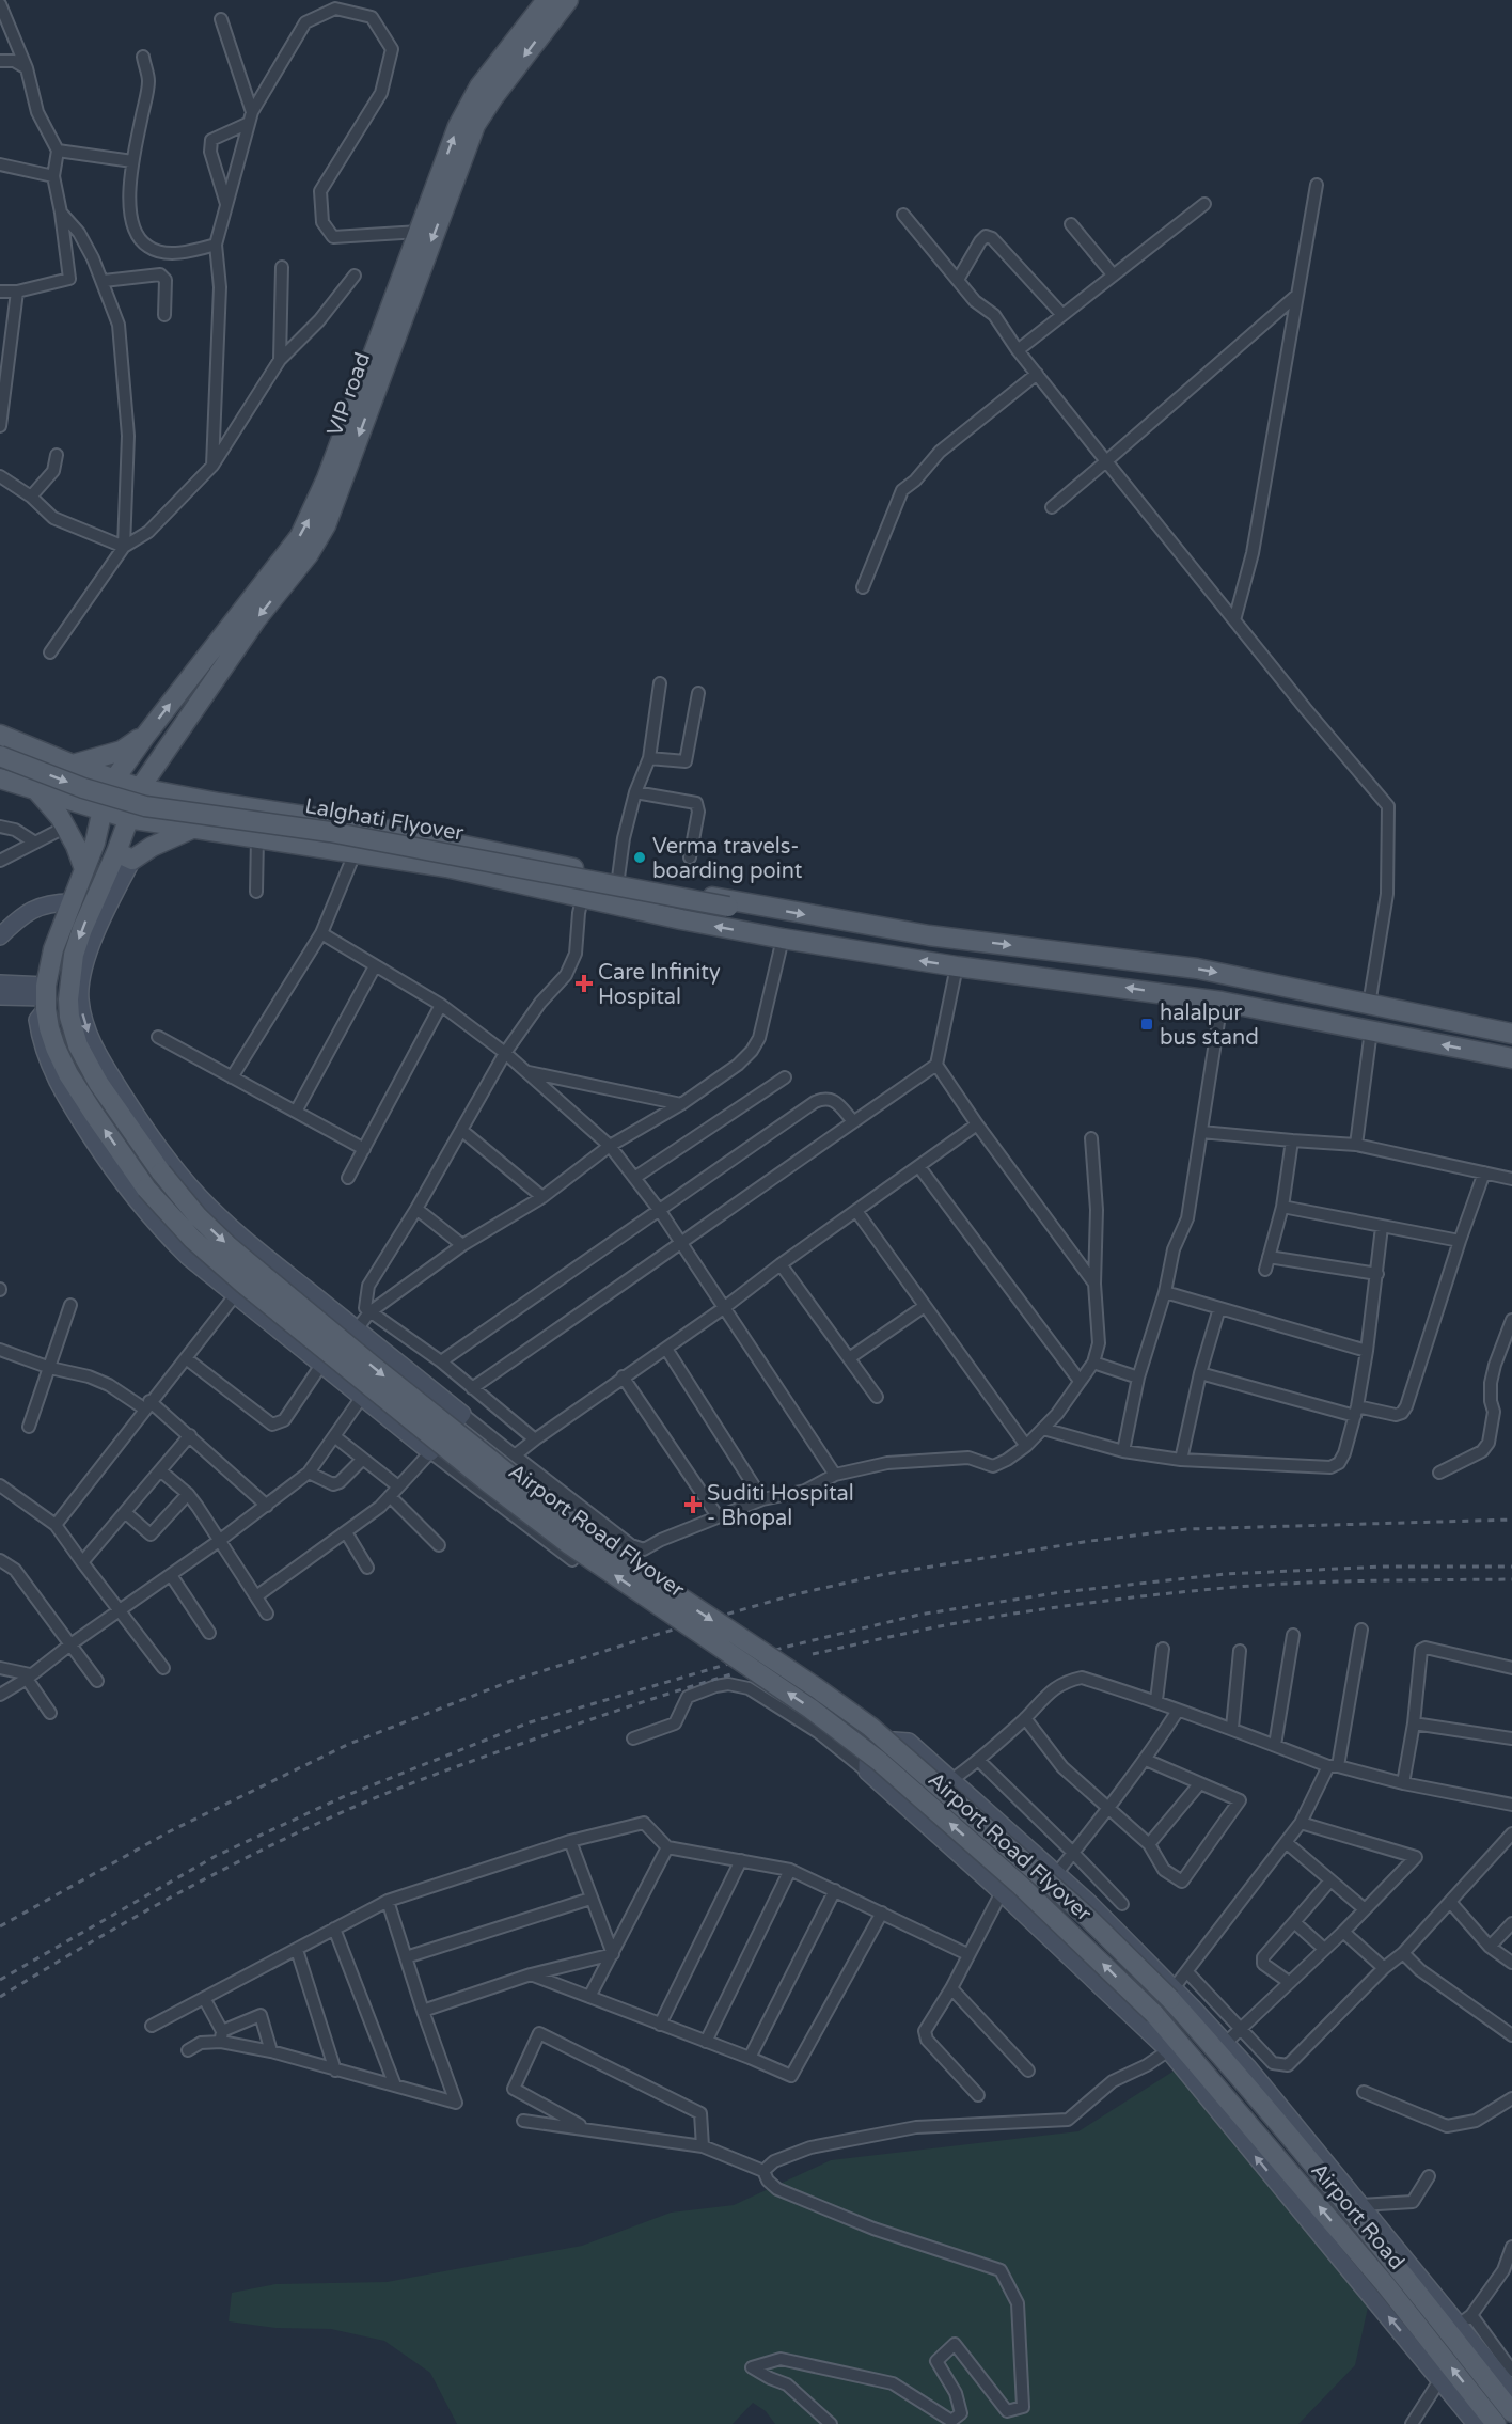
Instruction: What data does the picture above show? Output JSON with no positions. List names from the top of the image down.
{
  "streets": {
    "main road": [
      "VIP road",
      "Lalghati Flyover",
      "Airport Road Flyover",
      "Airport Road"
    ]
  },
  "crossings": [
    ["VIP road", "Airport Road Flyover"],
    ["Airport Road Flyover", "Airport Road"]
  ],
  "one_way": ["Airport Road"],
  "places": {
    "other": ["Verma travels- boarding point"],
    "health": ["Care Infinity Hospital", "Suditi Hospital - Bhopal"],
    "transit": ["halalpur bus stand"]
  }
}
